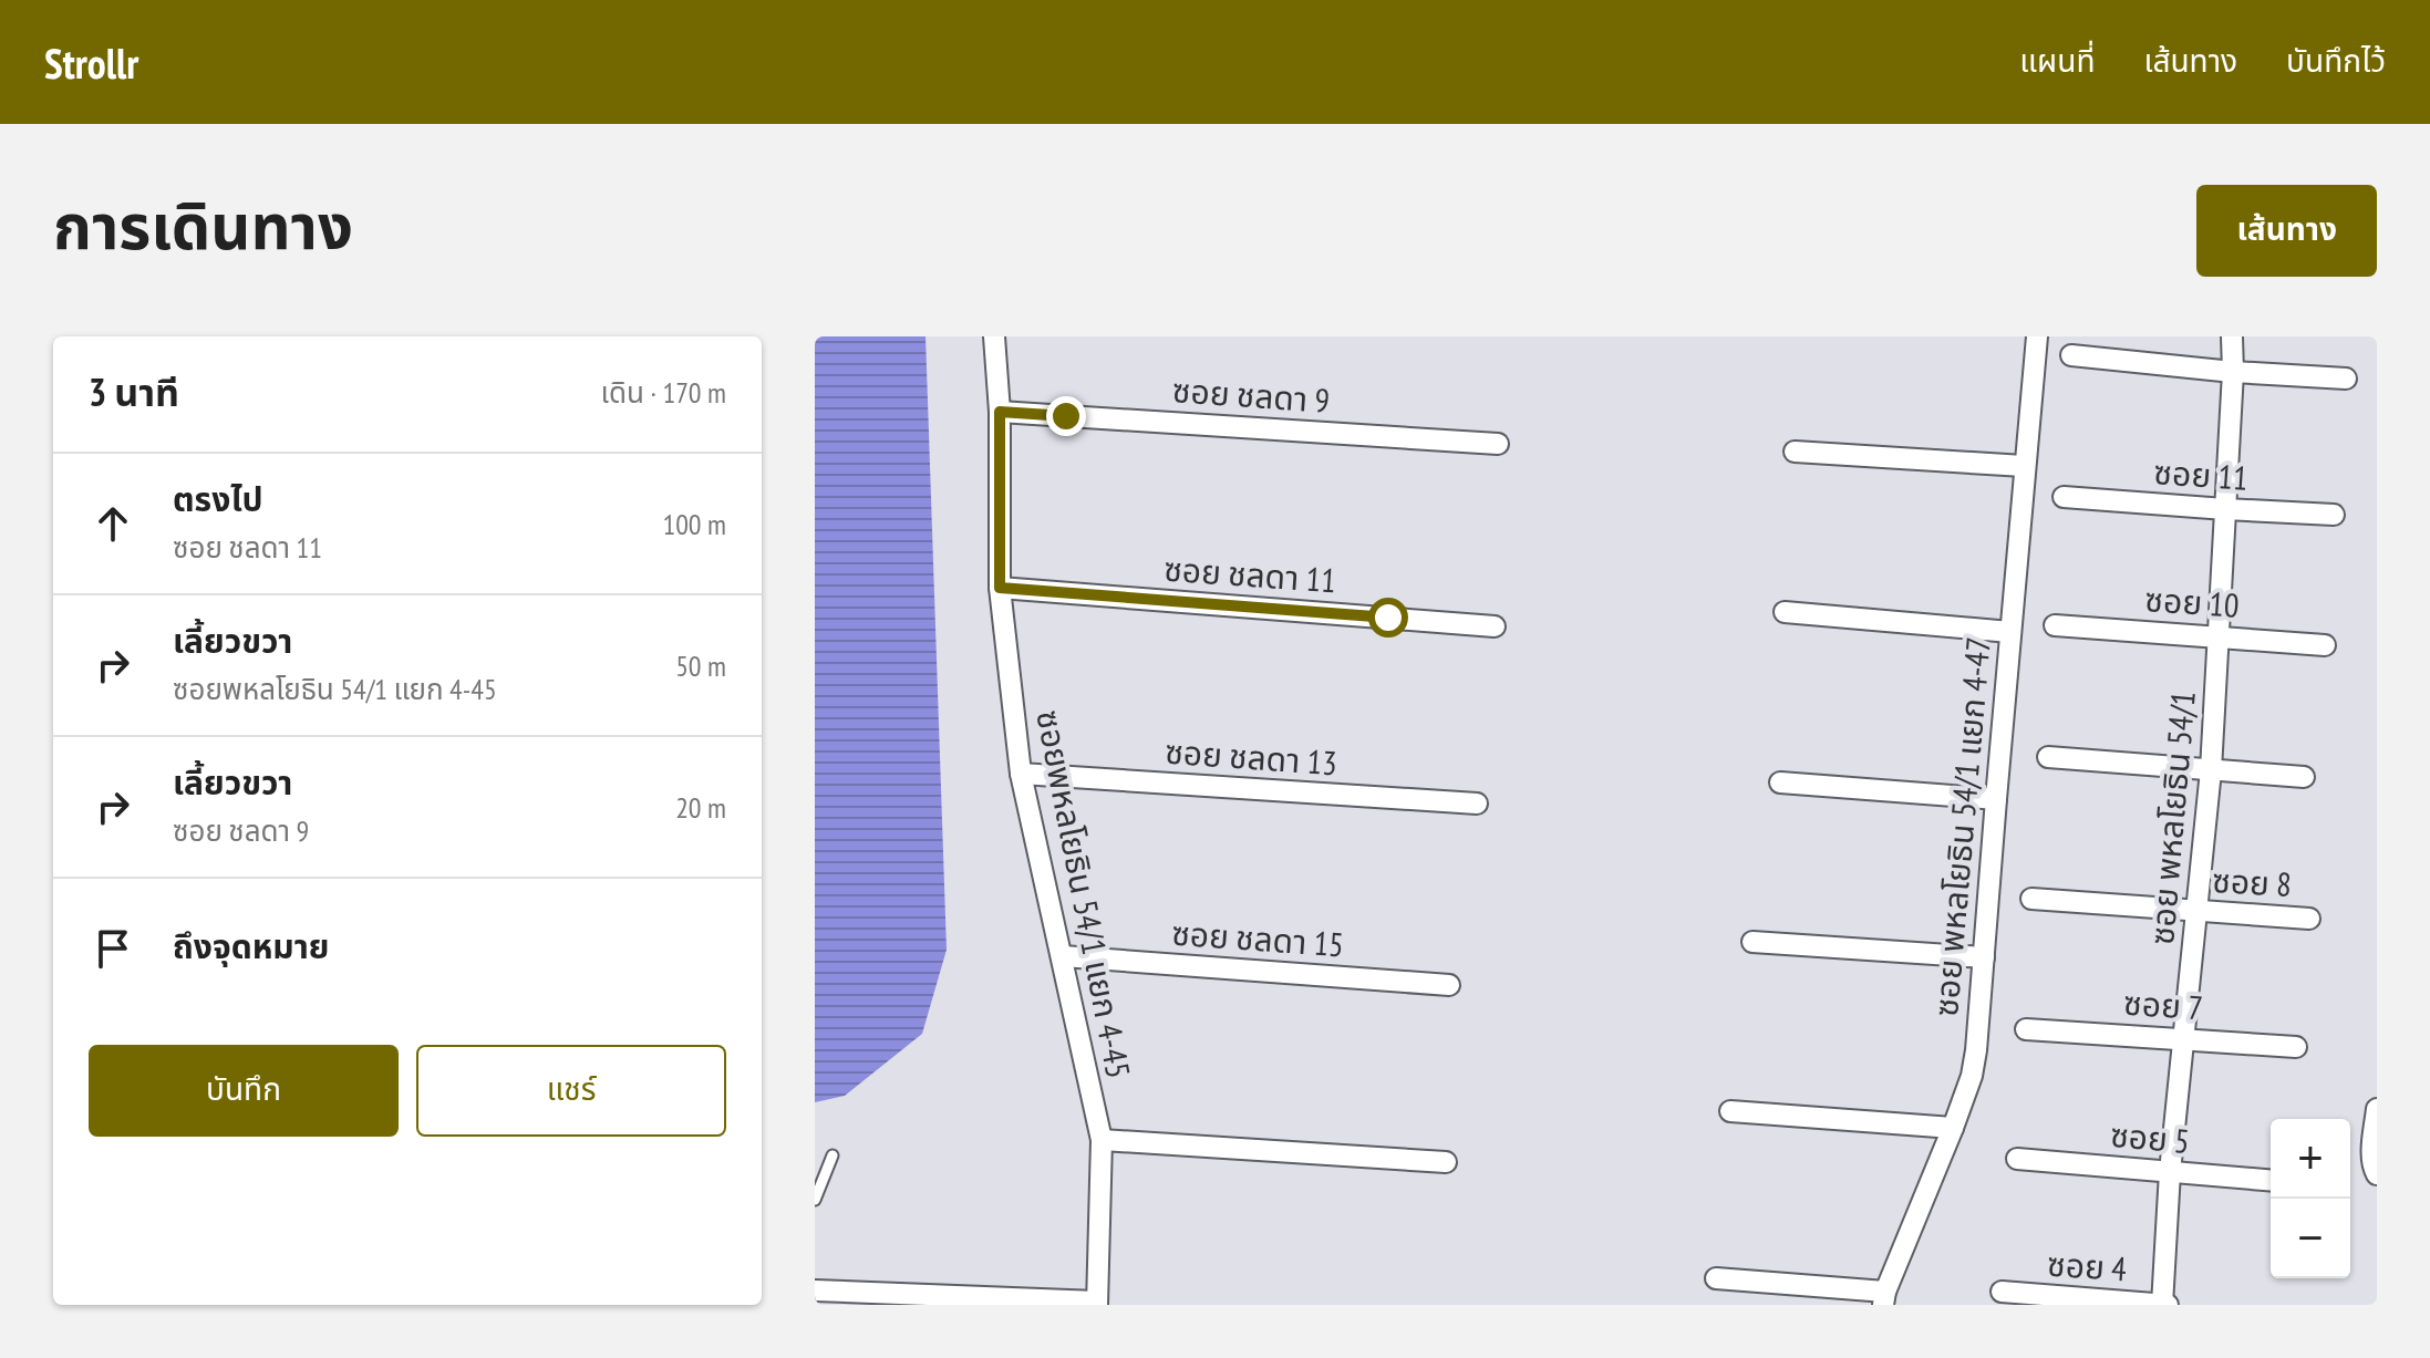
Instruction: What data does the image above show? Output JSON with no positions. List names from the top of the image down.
{
  "streets": {
    "street": [
      "ซอย ชลดา 9",
      "ซอย 11",
      "ซอย ชลดา 11",
      "ซอย 10",
      "ซอย ชลดา 13",
      "ซอย พหลโยธิน 54/1",
      "ซอย พหลโยธิน 54/1 แยก 4-47",
      "ซอย 8",
      "ซอยพหลโยธิน 54/1 แยก 4-45",
      "ซอย ชลดา 15",
      "ซอย 7",
      "ซอย 5",
      "ซอย 4"
    ]
  },
  "crossings": [
    ["ซอย ชลดา 9", "ซอยพหลโยธิน 54/1 แยก 4-45"],
    ["ซอย 11", "ซอย พหลโยธิน 54/1"],
    ["ซอย ชลดา 11", "ซอยพหลโยธิน 54/1 แยก 4-45"],
    ["ซอย 10", "ซอย พหลโยธิน 54/1"],
    ["ซอย ชลดา 13", "ซอยพหลโยธิน 54/1 แยก 4-45"],
    ["ซอย พหลโยธิน 54/1", "ซอย 8"],
    ["ซอย พหลโยธิน 54/1", "ซอย 7"],
    ["ซอย พหลโยธิน 54/1", "ซอย 5"],
    ["ซอย พหลโยธิน 54/1", "ซอย 4"],
    ["ซอยพหลโยธิน 54/1 แยก 4-45", "ซอย ชลดา 15"]
  ],
  "page": {
    "header": "Strollr",
    "nav": ["แผนที่", "เส้นทาง", "บันทึกไว้"],
    "title": "การเดินทาง",
    "buttons": [
      "เส้นทาง",
      ["บันทึก", "แชร์"]
    ],
    "heading": ["3 นาที", "เดิน · 170 m"],
    "list": [
      ["ตรงไป", "ซอย ชลดา 11", "100 m"],
      ["เลี้ยวขวา", "ซอยพหลโยธิน 54/1 แยก 4-45", "50 m"],
      ["เลี้ยวขวา", "ซอย ชลดา 9", "20 m"],
      "ถึงจุดหมาย"
    ],
    "map_buttons": ["+", "−"]
  }
}
